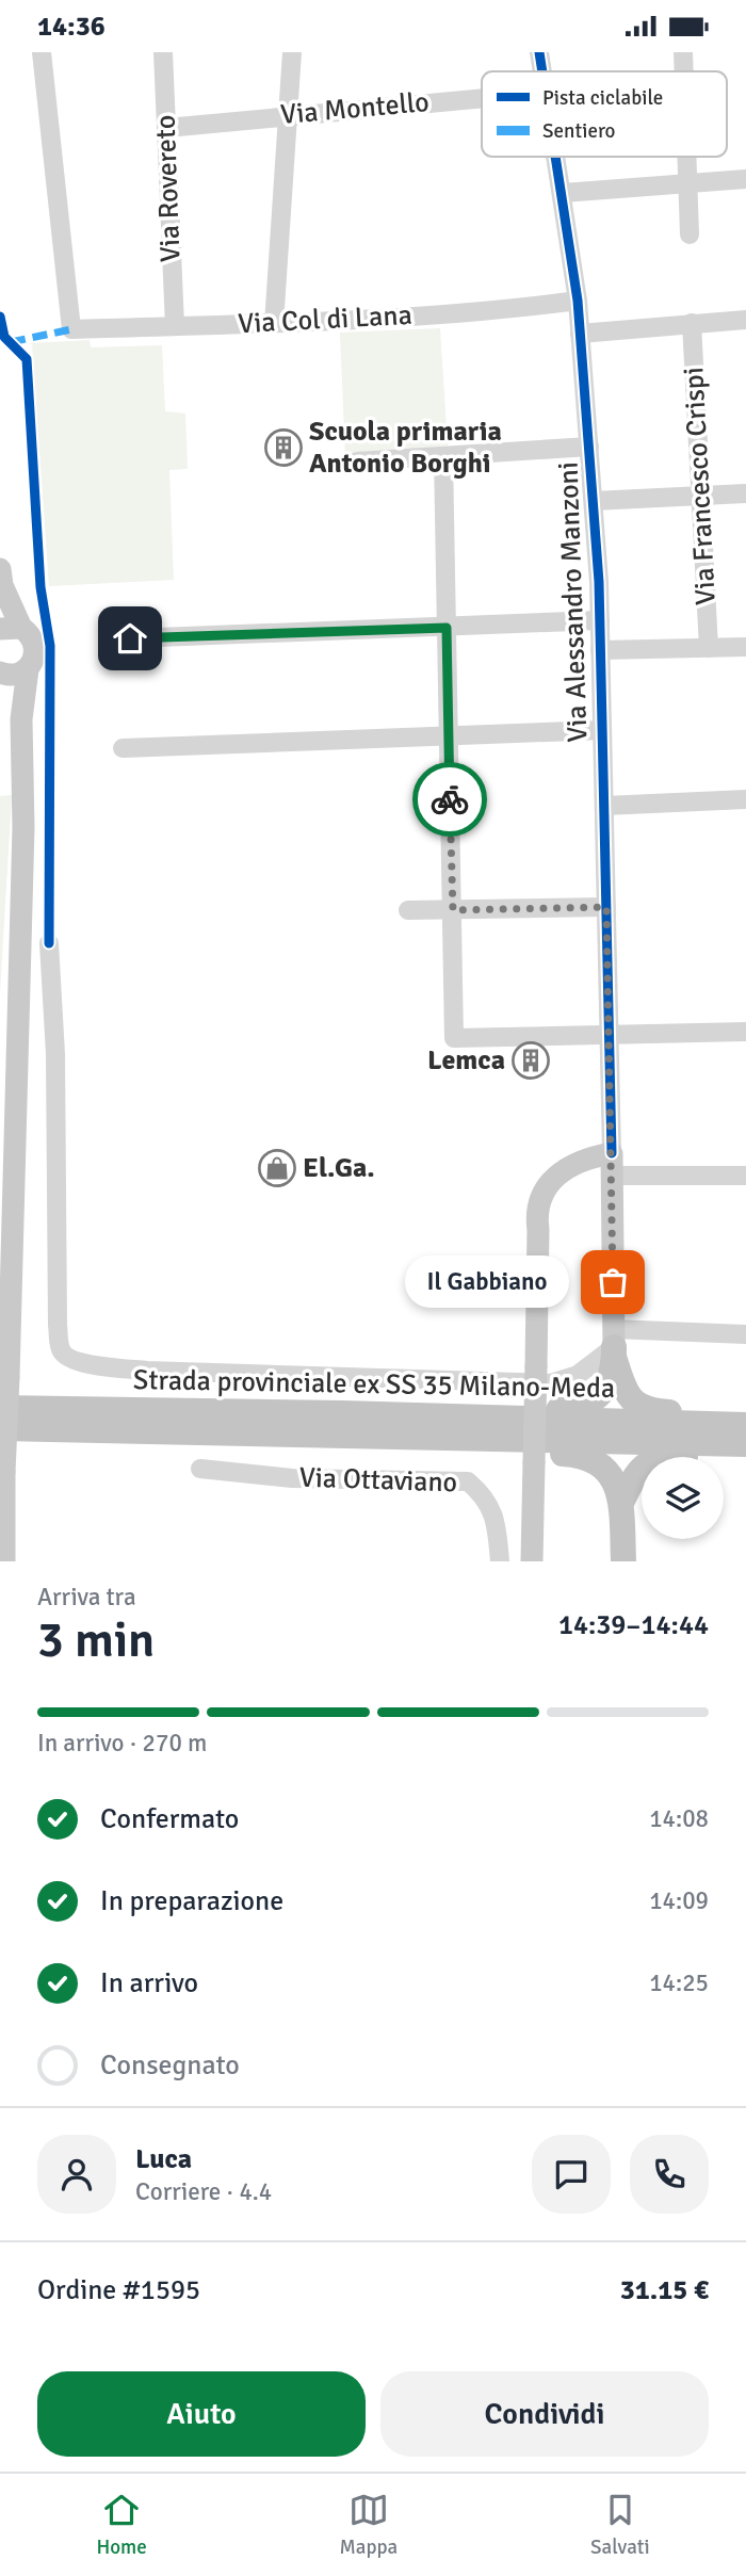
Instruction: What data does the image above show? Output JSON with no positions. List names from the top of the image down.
{
  "streets": {
    "highway": ["Strada provinciale ex SS 35 Milano-Meda"],
    "main road": ["Via Alessandro Manzoni"],
    "street": [
      "Via Montello",
      "Via Rovereto",
      "Via Col di Lana",
      "Via Francesco Crispi",
      "Via Ottaviano"
    ]
  },
  "crossings": [
    ["Via Montello", "Via Rovereto"],
    ["Via Rovereto", "Via Col di Lana"],
    ["Via Col di Lana", "Via Alessandro Manzoni"]
  ],
  "places": {
    "building": ["Scuola primaria Antonio Borghi", "Lemca"],
    "shop": ["El.Ga."],
    "other": ["Il Gabbiano"]
  },
  "legend": ["Pista ciclabile", "Sentiero"],
  "page": {
    "status": "14:36",
    "bubble": "Il Gabbiano",
    "heading": ["3 min", "Arriva tra", "14:39–14:44"],
    "panel": [
      "Luca",
      "Corriere · 4.4",
      "Ordine #1595",
      "31.15 €"
    ],
    "bar": "In arrivo · 270 m",
    "list": [
      ["Confermato", "14:08"],
      ["In preparazione", "14:09"],
      ["In arrivo", "14:25"],
      "Consegnato"
    ],
    "buttons": ["Aiuto", "Condividi"],
    "tabs": ["Home", "Mappa", "Salvati"]
  }
}
